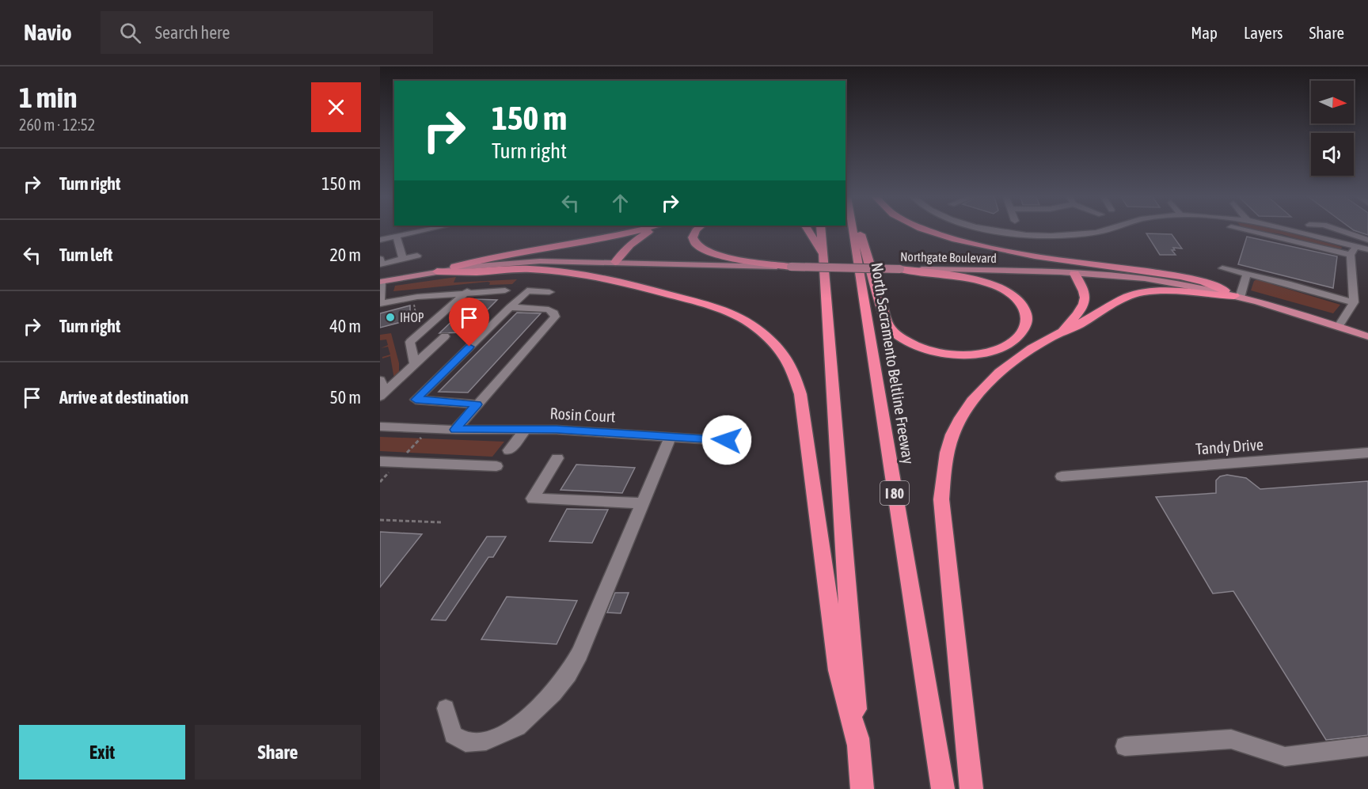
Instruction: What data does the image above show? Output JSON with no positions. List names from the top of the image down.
{
  "streets": {
    "highway": ["North Sacramento Beltline Freeway", "I 80"],
    "main road": ["Northgate Boulevard"],
    "street": ["Rosin Court", "Tandy Drive"]
  },
  "places": ["IHOP"],
  "north": "right",
  "page": {
    "header": "Navio",
    "search": "Search here",
    "nav": ["Map", "Layers", "Share"],
    "heading": ["1 min", "260 m · 12:52"],
    "turn": ["150 m", "Turn right"],
    "list": [
      {
        "name": "Turn right",
        "value": "150 m"
      },
      {
        "name": "Turn left",
        "value": "20 m"
      },
      {
        "name": "Turn right",
        "value": "40 m"
      },
      {
        "name": "Arrive at destination",
        "value": "50 m"
      }
    ],
    "buttons": ["Exit", "Share"]
  }
}
